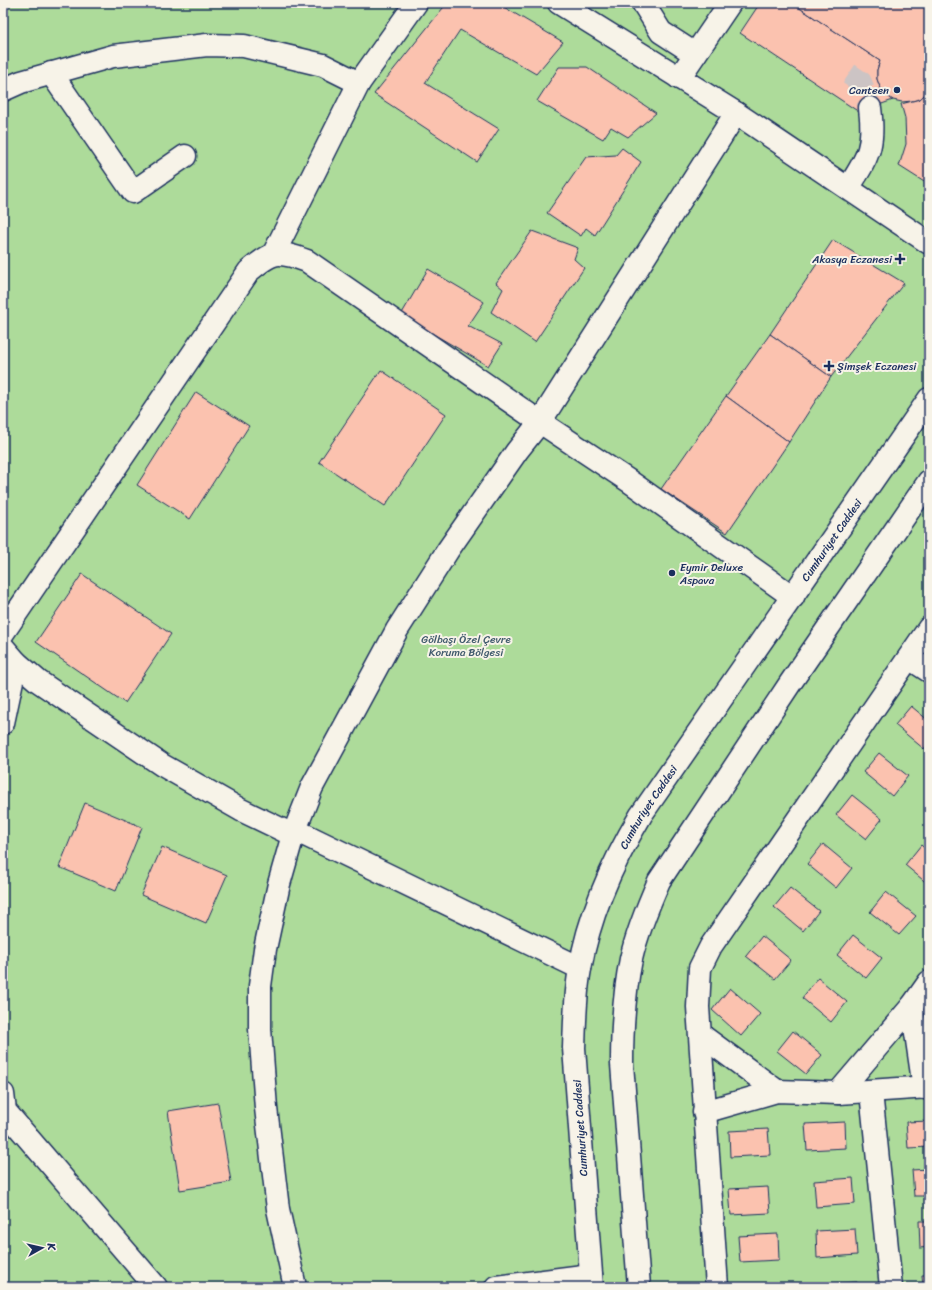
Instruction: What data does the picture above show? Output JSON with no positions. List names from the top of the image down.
{
  "streets": {
    "street": ["Cumhuriyet Caddesi"]
  },
  "parks": ["Gölbaşı Özel Çevre Koruma Bölgesi"],
  "places": {
    "other": ["Canteen", "Eymir Deluxe Aspava"],
    "health": ["Akasya Eczanesi", "Şimşek Eczanesi"]
  },
  "north": "right"
}
